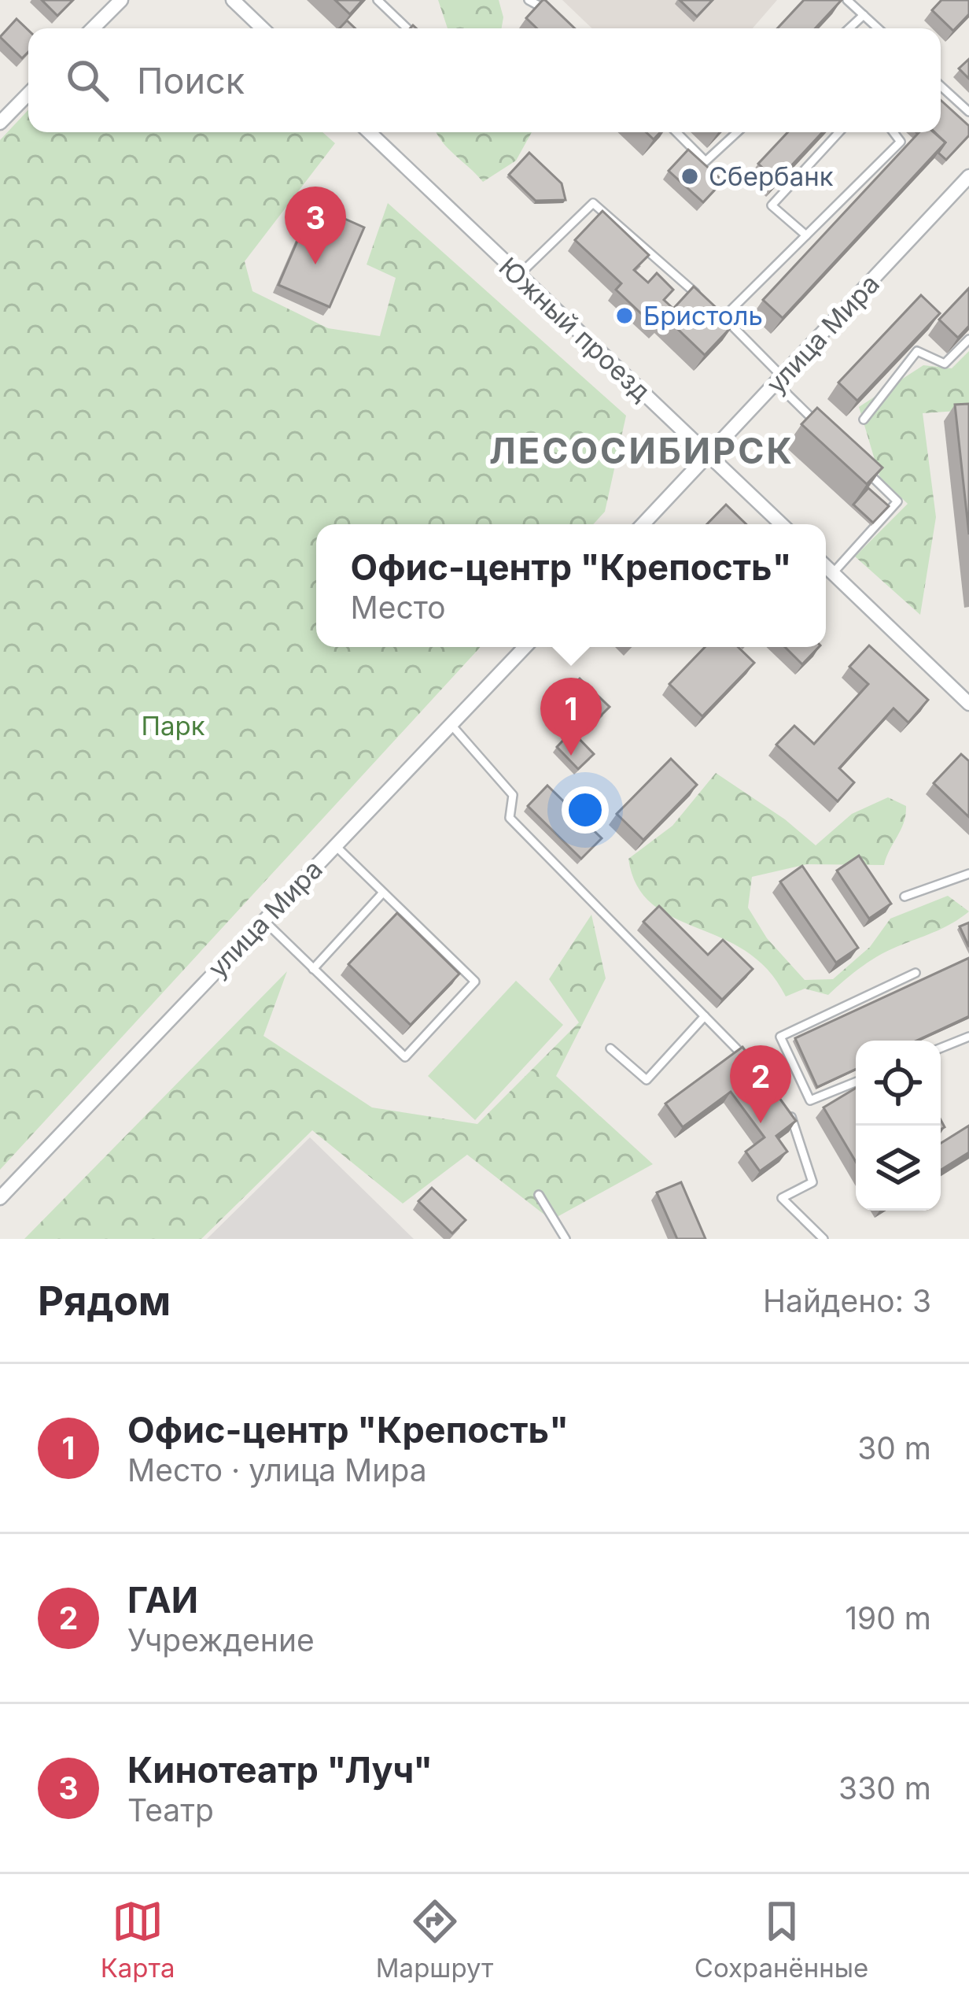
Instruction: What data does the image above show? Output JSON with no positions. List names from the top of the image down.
{
  "streets": {
    "street": ["Южный проезд", "улица Мира"]
  },
  "crossings": [
    ["Южный проезд", "улица Мира"]
  ],
  "districts": ["ЛЕСОСИБИРСК"],
  "parks": ["Парк"],
  "places": ["Сбербанк", "Бристоль"],
  "page": {
    "search": "Поиск",
    "pins": ["3", "1", "2"],
    "popup": ["Офис-центр \"Крепость\"", "Место"],
    "heading": ["Рядом", "Найдено: 3"],
    "list": [
      {
        "mark": "1",
        "name": "Офис-центр \"Крепость\"",
        "note": "Место · улица Мира",
        "value": "30 m"
      },
      {
        "mark": "2",
        "name": "ГАИ",
        "note": "Учреждение",
        "value": "190 m"
      },
      {
        "mark": "3",
        "name": "Кинотеатр \"Луч\"",
        "note": "Театр",
        "value": "330 m"
      }
    ],
    "nav": ["Карта", "Маршрут", "Сохранённые"]
  }
}
